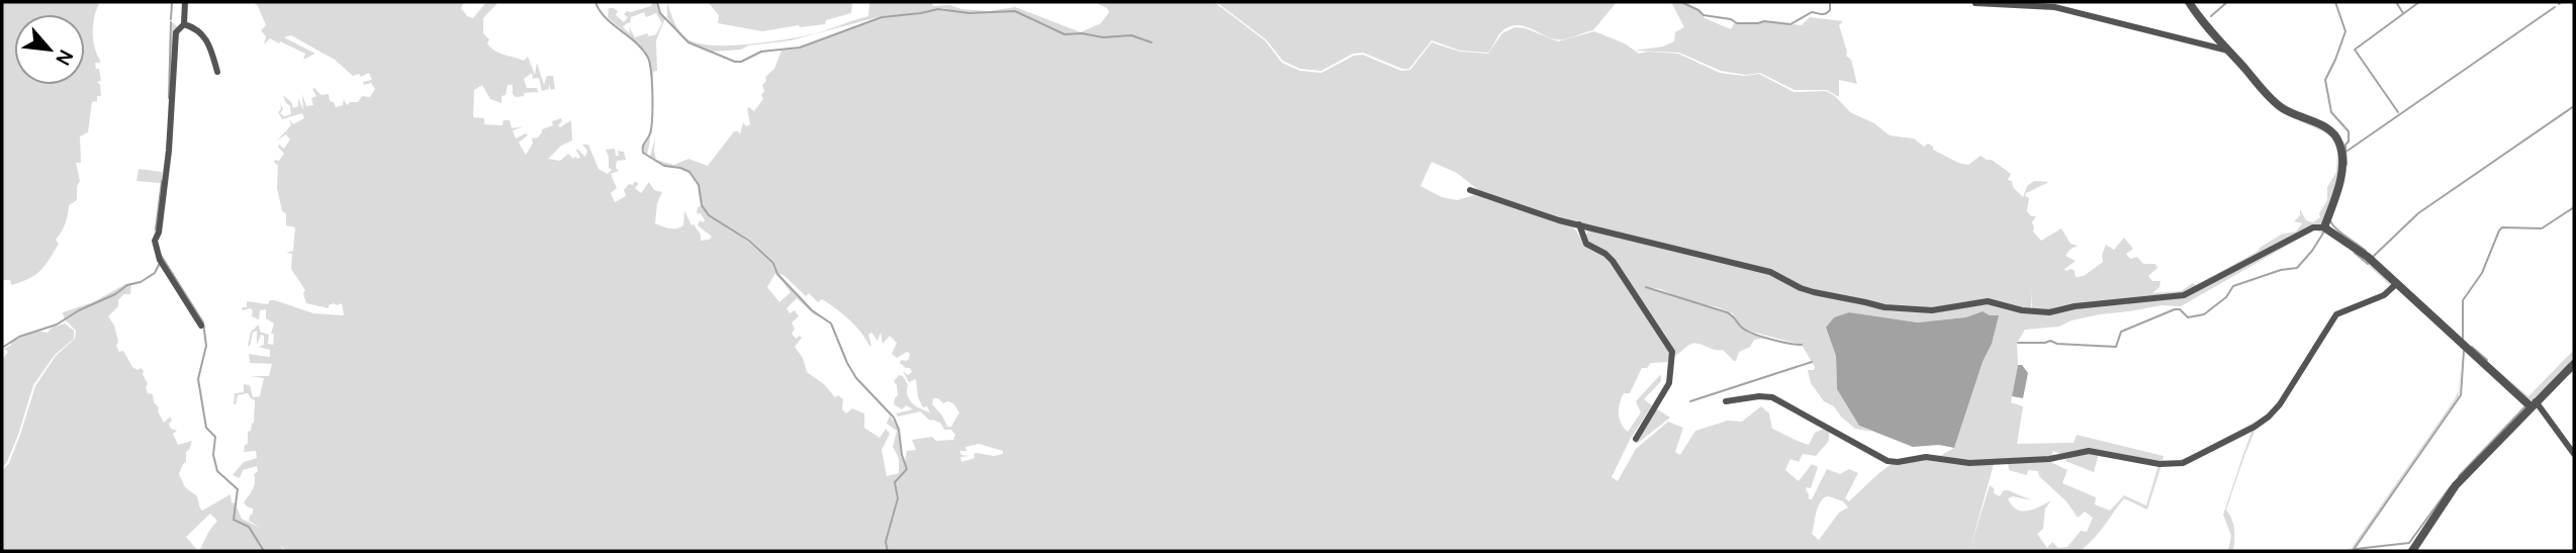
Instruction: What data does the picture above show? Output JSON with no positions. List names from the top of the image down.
{
  "north": "bottom right"
}
